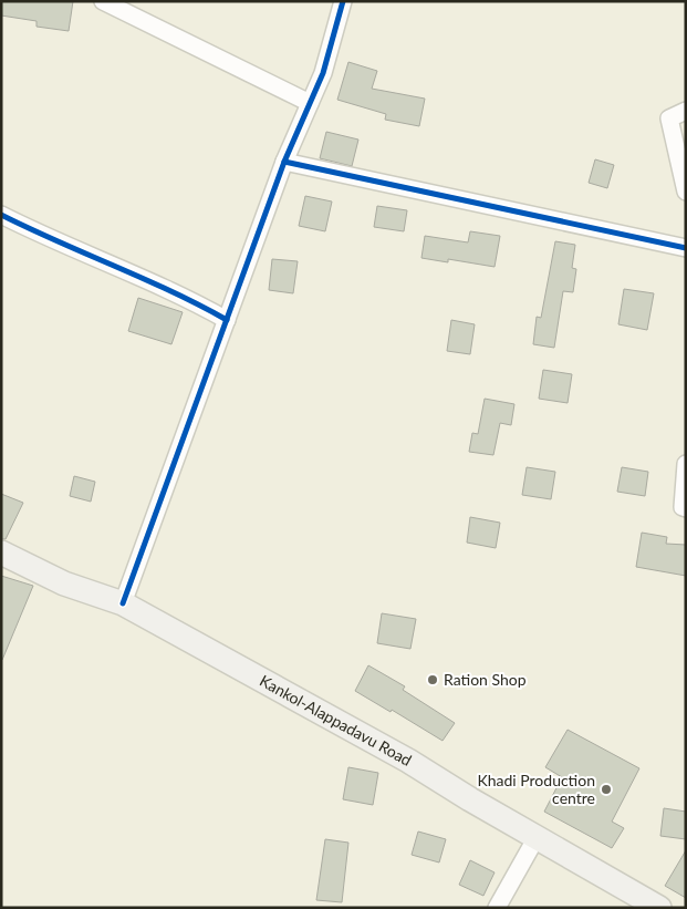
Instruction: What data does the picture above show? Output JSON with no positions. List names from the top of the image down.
{
  "streets": {
    "main road": ["Kankol-Alappadavu Road"]
  },
  "places": ["Ration Shop", "Khadi Production centre"]
}
